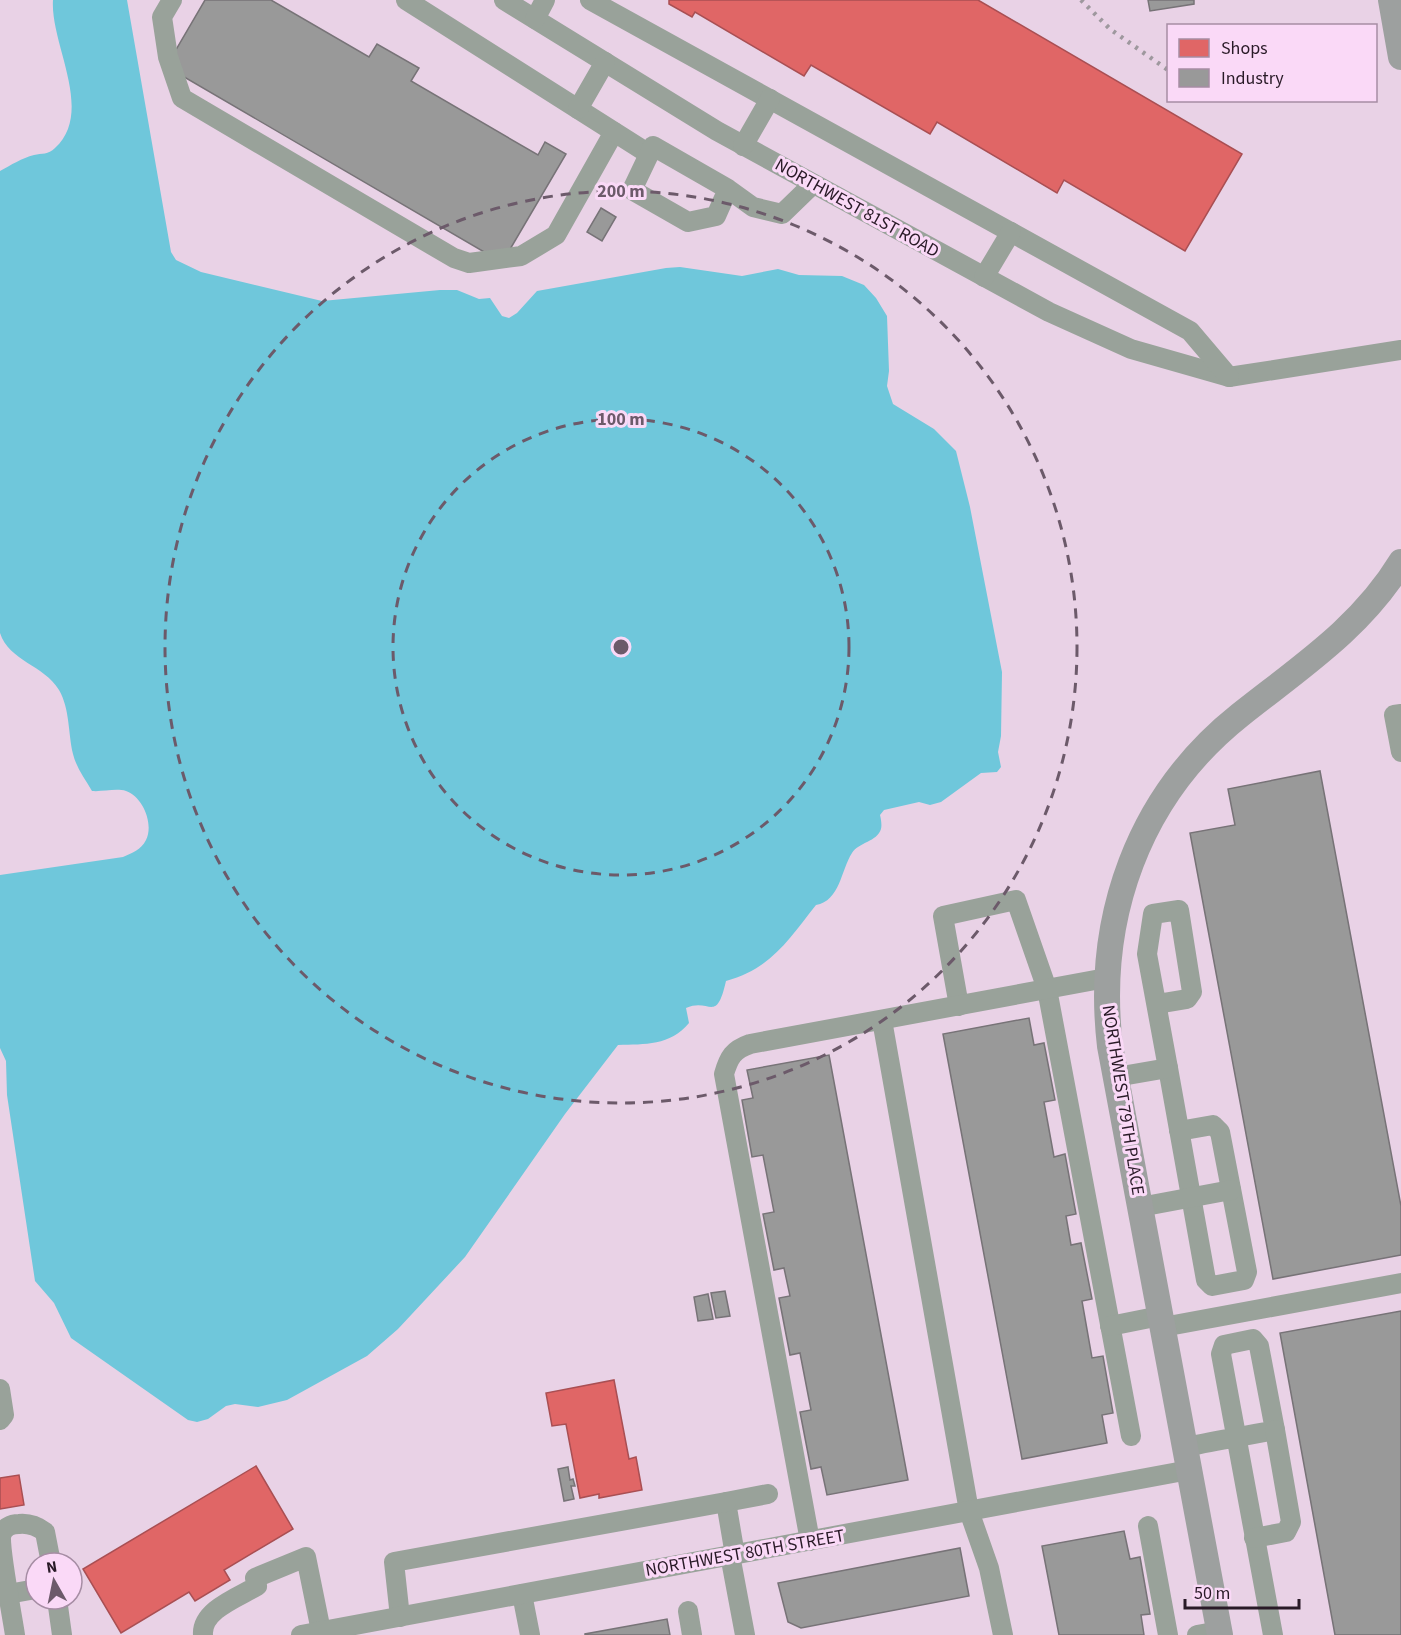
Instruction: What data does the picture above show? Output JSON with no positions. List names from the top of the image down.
{
  "streets": {
    "main road": ["NORTHWEST 79TH PLACE"],
    "street": ["NORTHWEST 81ST ROAD", "NORTHWEST 80TH STREET"]
  },
  "crossings": [
    ["NORTHWEST 79TH PLACE", "NORTHWEST 80TH STREET"]
  ],
  "legend": ["Shops", "Industry"],
  "scale_bar": "50 m",
  "north": "top",
  "rings": ["200 m", "100 m"]
}
